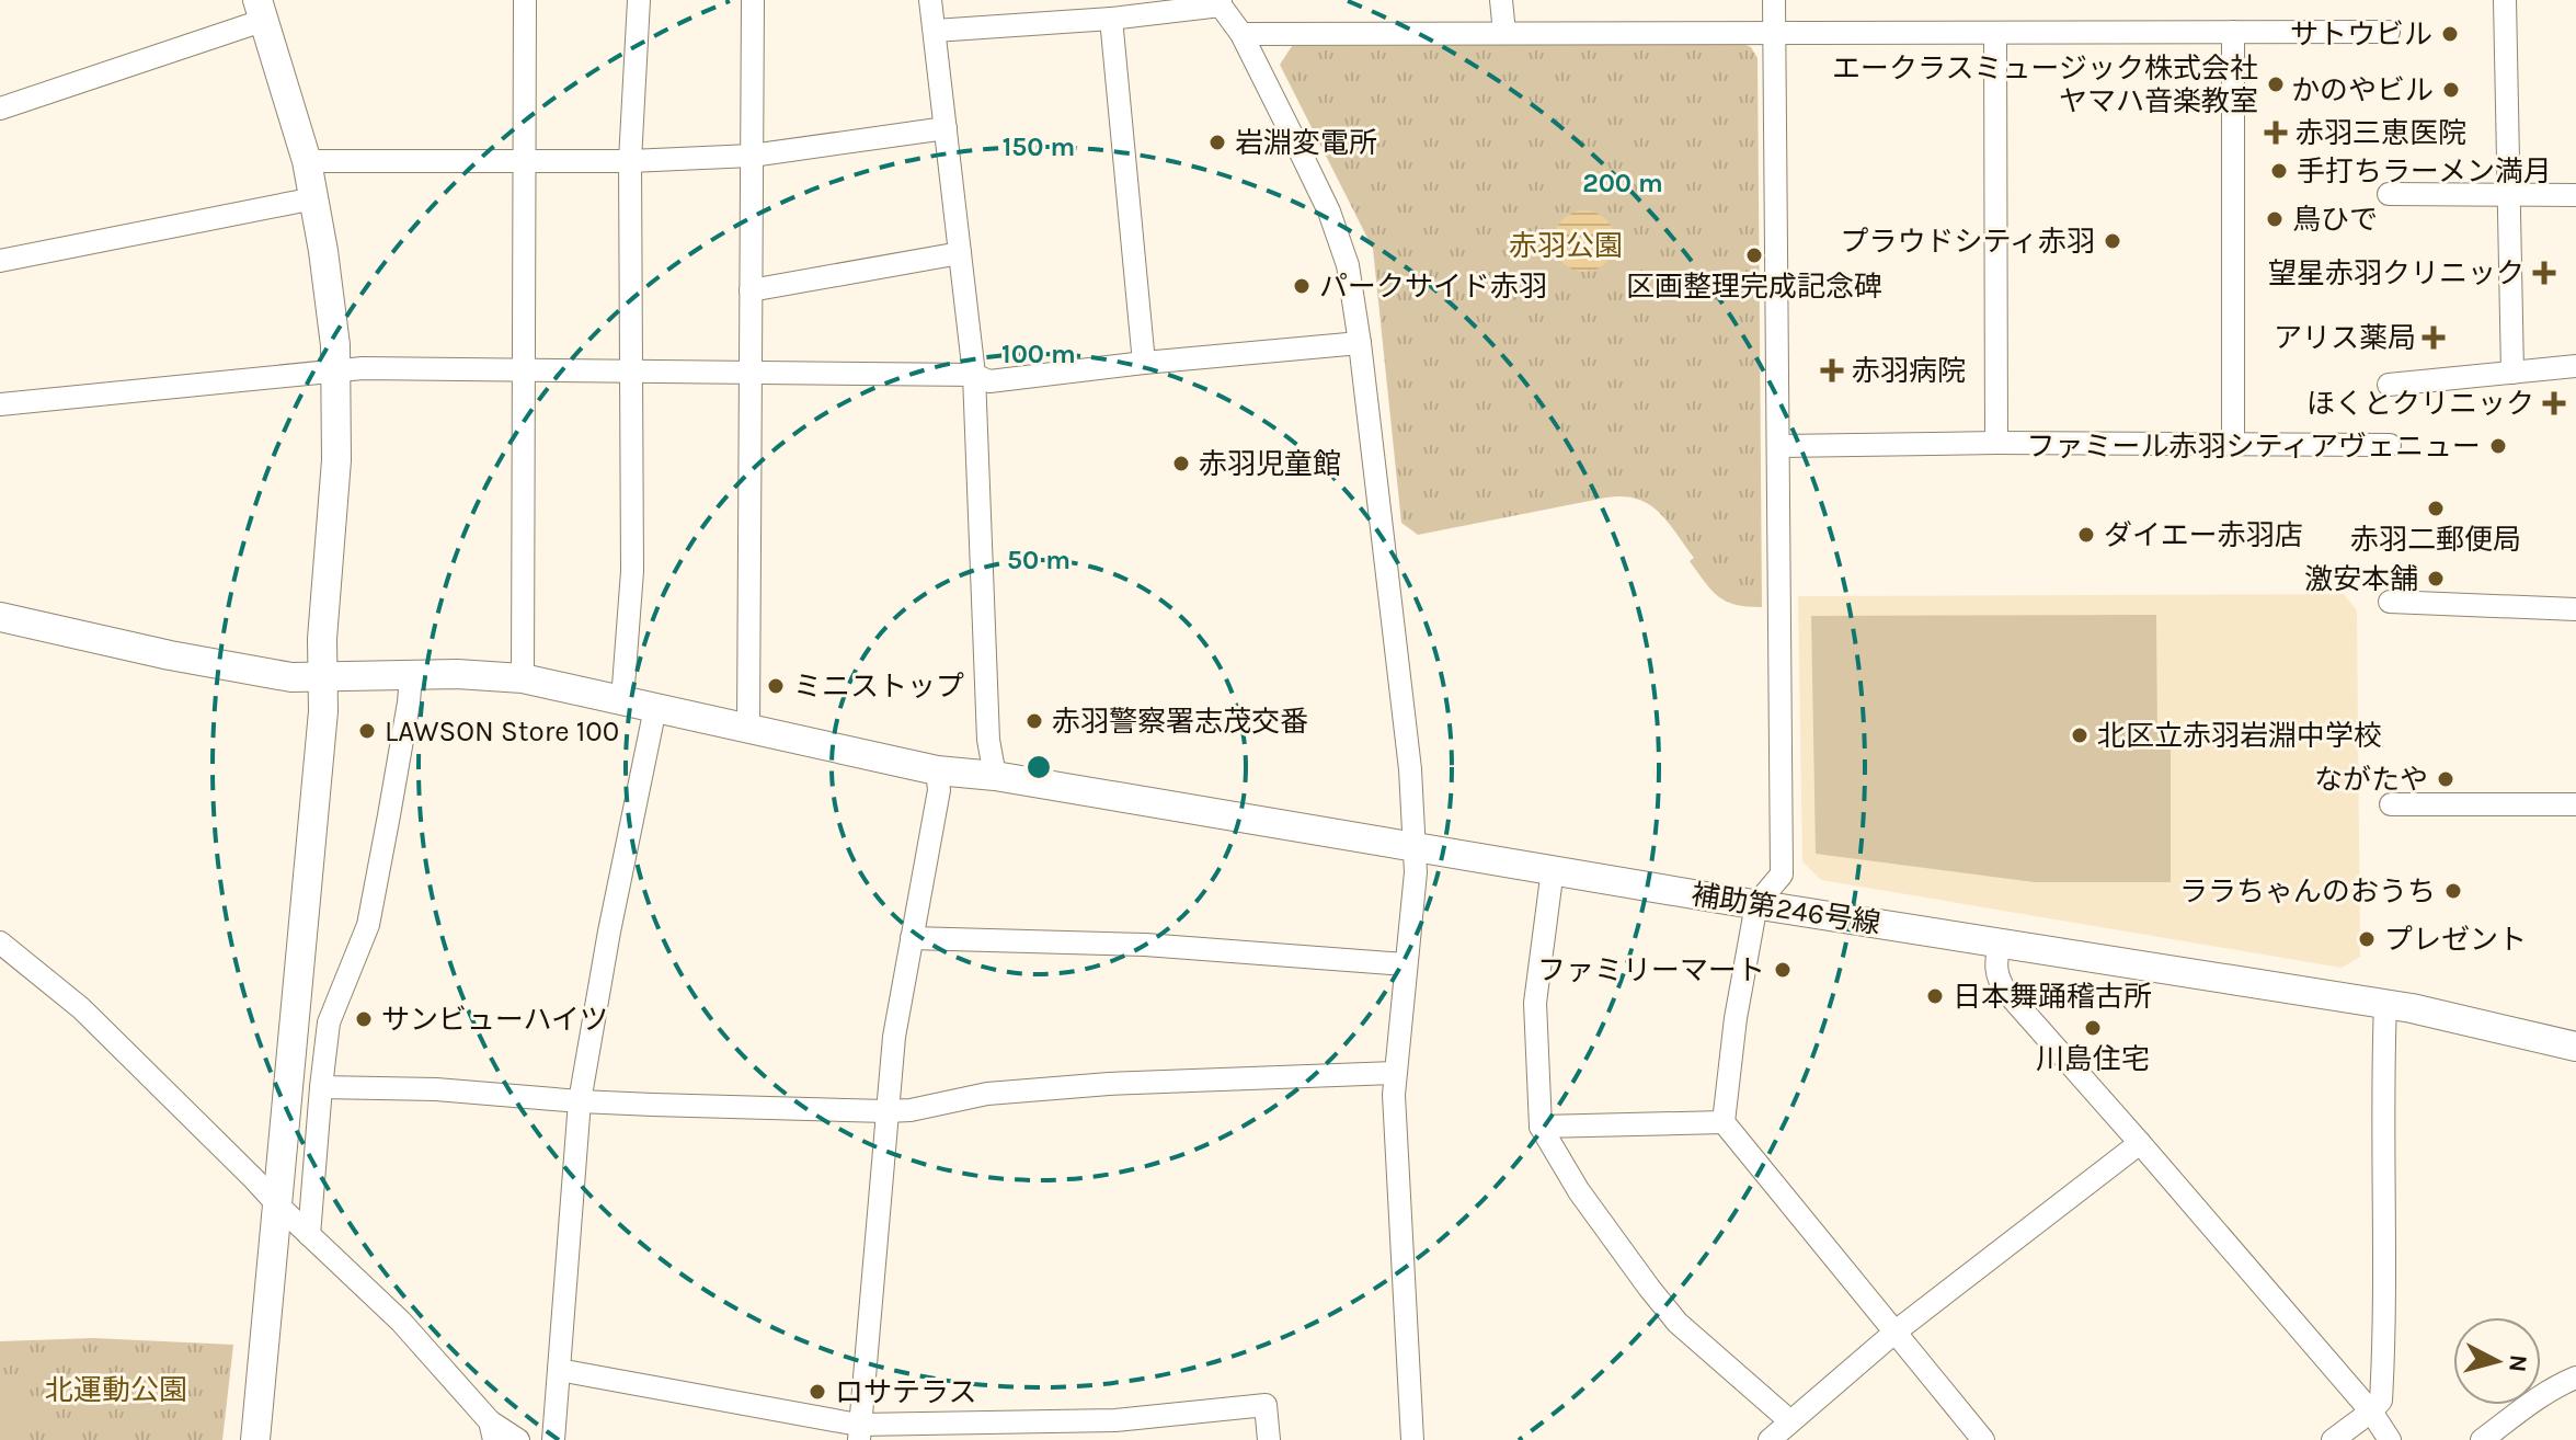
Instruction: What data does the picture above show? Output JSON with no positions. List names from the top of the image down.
{
  "streets": {
    "street": ["補助第246号線"]
  },
  "parks": ["赤羽公園", "北運動公園"],
  "places": {
    "other": [
      "サトウビル",
      "エークラスミュージック株式会社 ヤマハ音楽教室",
      "かのやビル",
      "岩淵変電所",
      "手打ちラーメン満月",
      "鳥ひで",
      "プラウドシティ赤羽",
      "区画整理完成記念碑",
      "パークサイド赤羽",
      "ファミール赤羽シティアヴェニュー",
      "赤羽児童館",
      "赤羽二郵便局",
      "ダイエー赤羽店",
      "激安本舗",
      "ミニストップ",
      "赤羽警察署志茂交番",
      "LAWSON Store 100",
      "北区立赤羽岩淵中学校",
      "ながたや",
      "ララちゃんのおうち",
      "プレゼント",
      "ファミリーマート",
      "日本舞踊稽古所",
      "サンビューハイツ",
      "川島住宅",
      "ロサテラス"
    ],
    "health": [
      "赤羽三恵医院",
      "望星赤羽クリニック",
      "アリス薬局",
      "赤羽病院",
      "ほくとクリニック"
    ]
  },
  "north": "right",
  "rings": [
    "150 m",
    "200 m",
    "100 m",
    "50 m"
  ]
}
